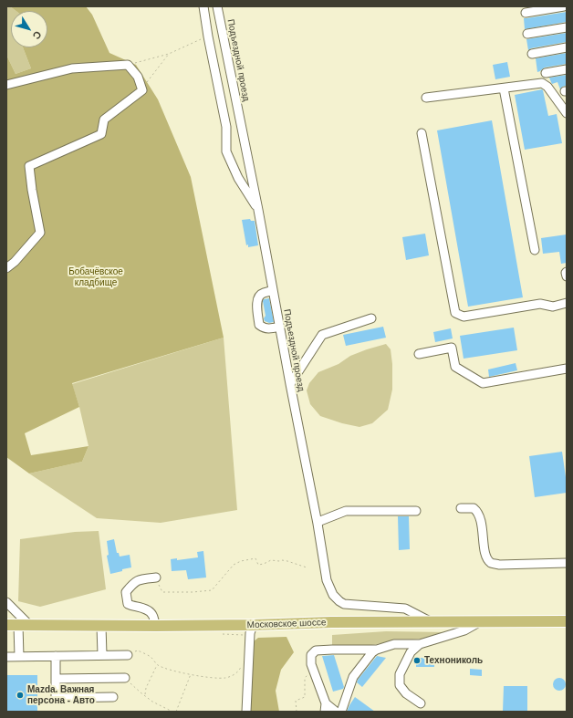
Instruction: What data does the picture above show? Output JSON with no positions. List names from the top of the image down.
{
  "streets": {
    "main road": ["Московское шоссе"],
    "street": ["Подъездной проезд"]
  },
  "crossings": [
    ["Подъездной проезд", "Московское шоссе"]
  ],
  "parks": ["Бобачёвское кладбище"],
  "places": ["Технониколь", "Mazda. Важная персона - Авто"],
  "north": "bottom right"
}
